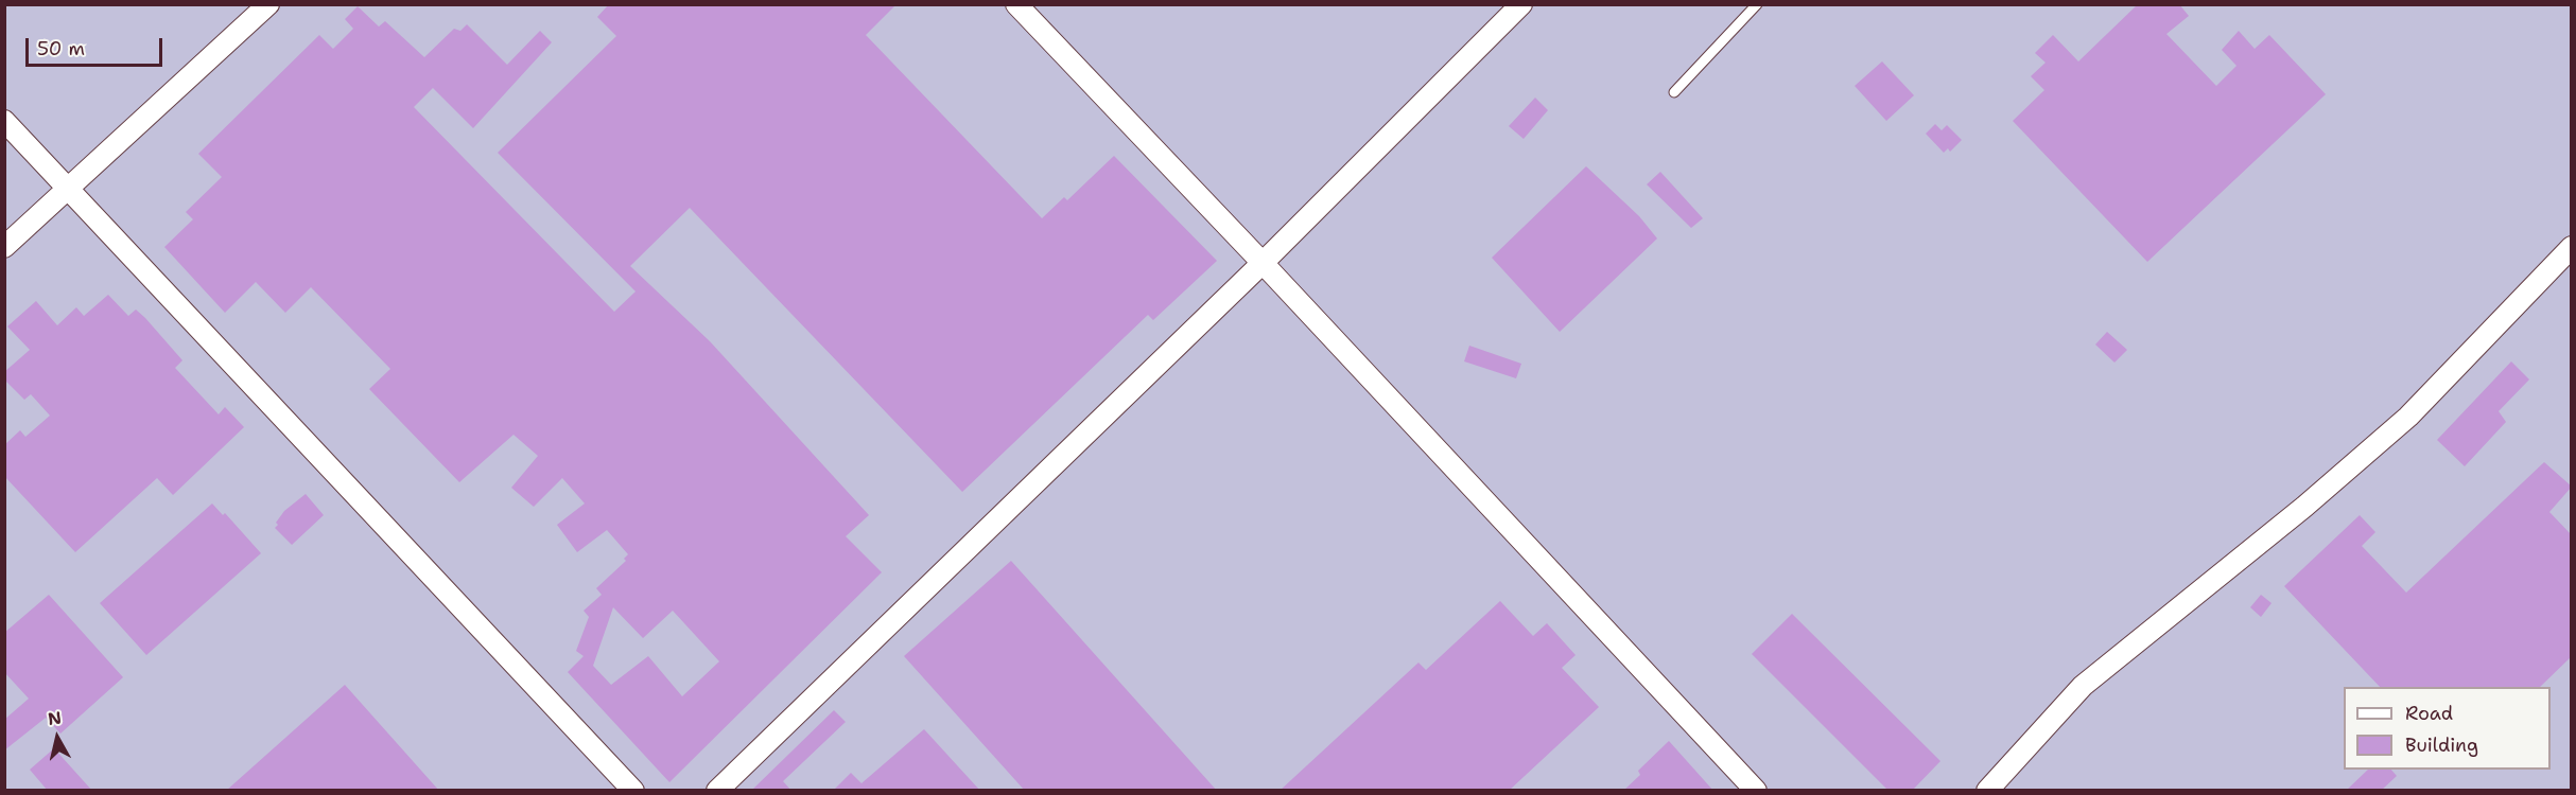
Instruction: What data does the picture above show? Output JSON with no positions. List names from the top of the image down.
{
  "legend": ["Road", "Building"],
  "scale_bar": "50 m",
  "north": "top"
}
